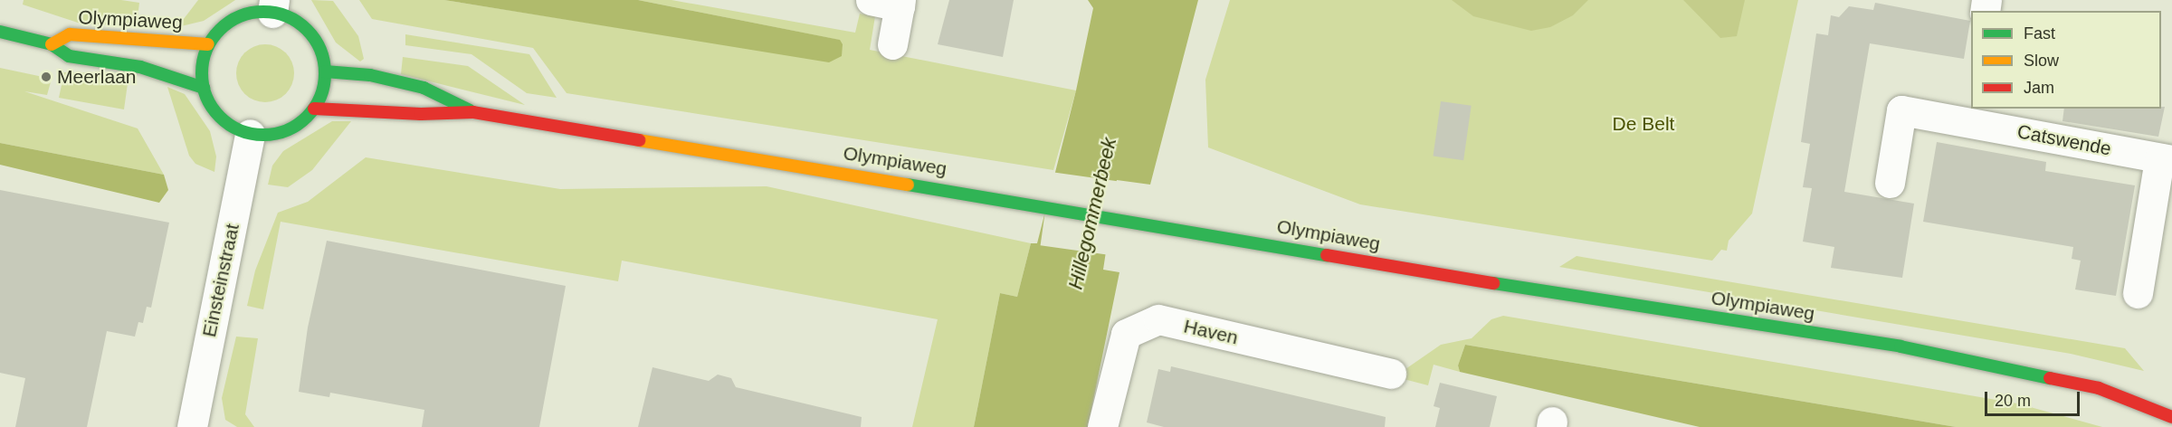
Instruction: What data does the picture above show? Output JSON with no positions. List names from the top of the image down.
{
  "streets": {
    "main road": ["Olympiaweg"],
    "street": ["Catswende", "Einsteinstraat", "Haven"]
  },
  "crossings": [
    ["Olympiaweg", "Einsteinstraat"]
  ],
  "water": ["Hillegommerbeek"],
  "parks": ["De Belt"],
  "places": ["Meerlaan"],
  "legend": ["Fast", "Slow", "Jam"],
  "scale_bar": "20 m"
}
